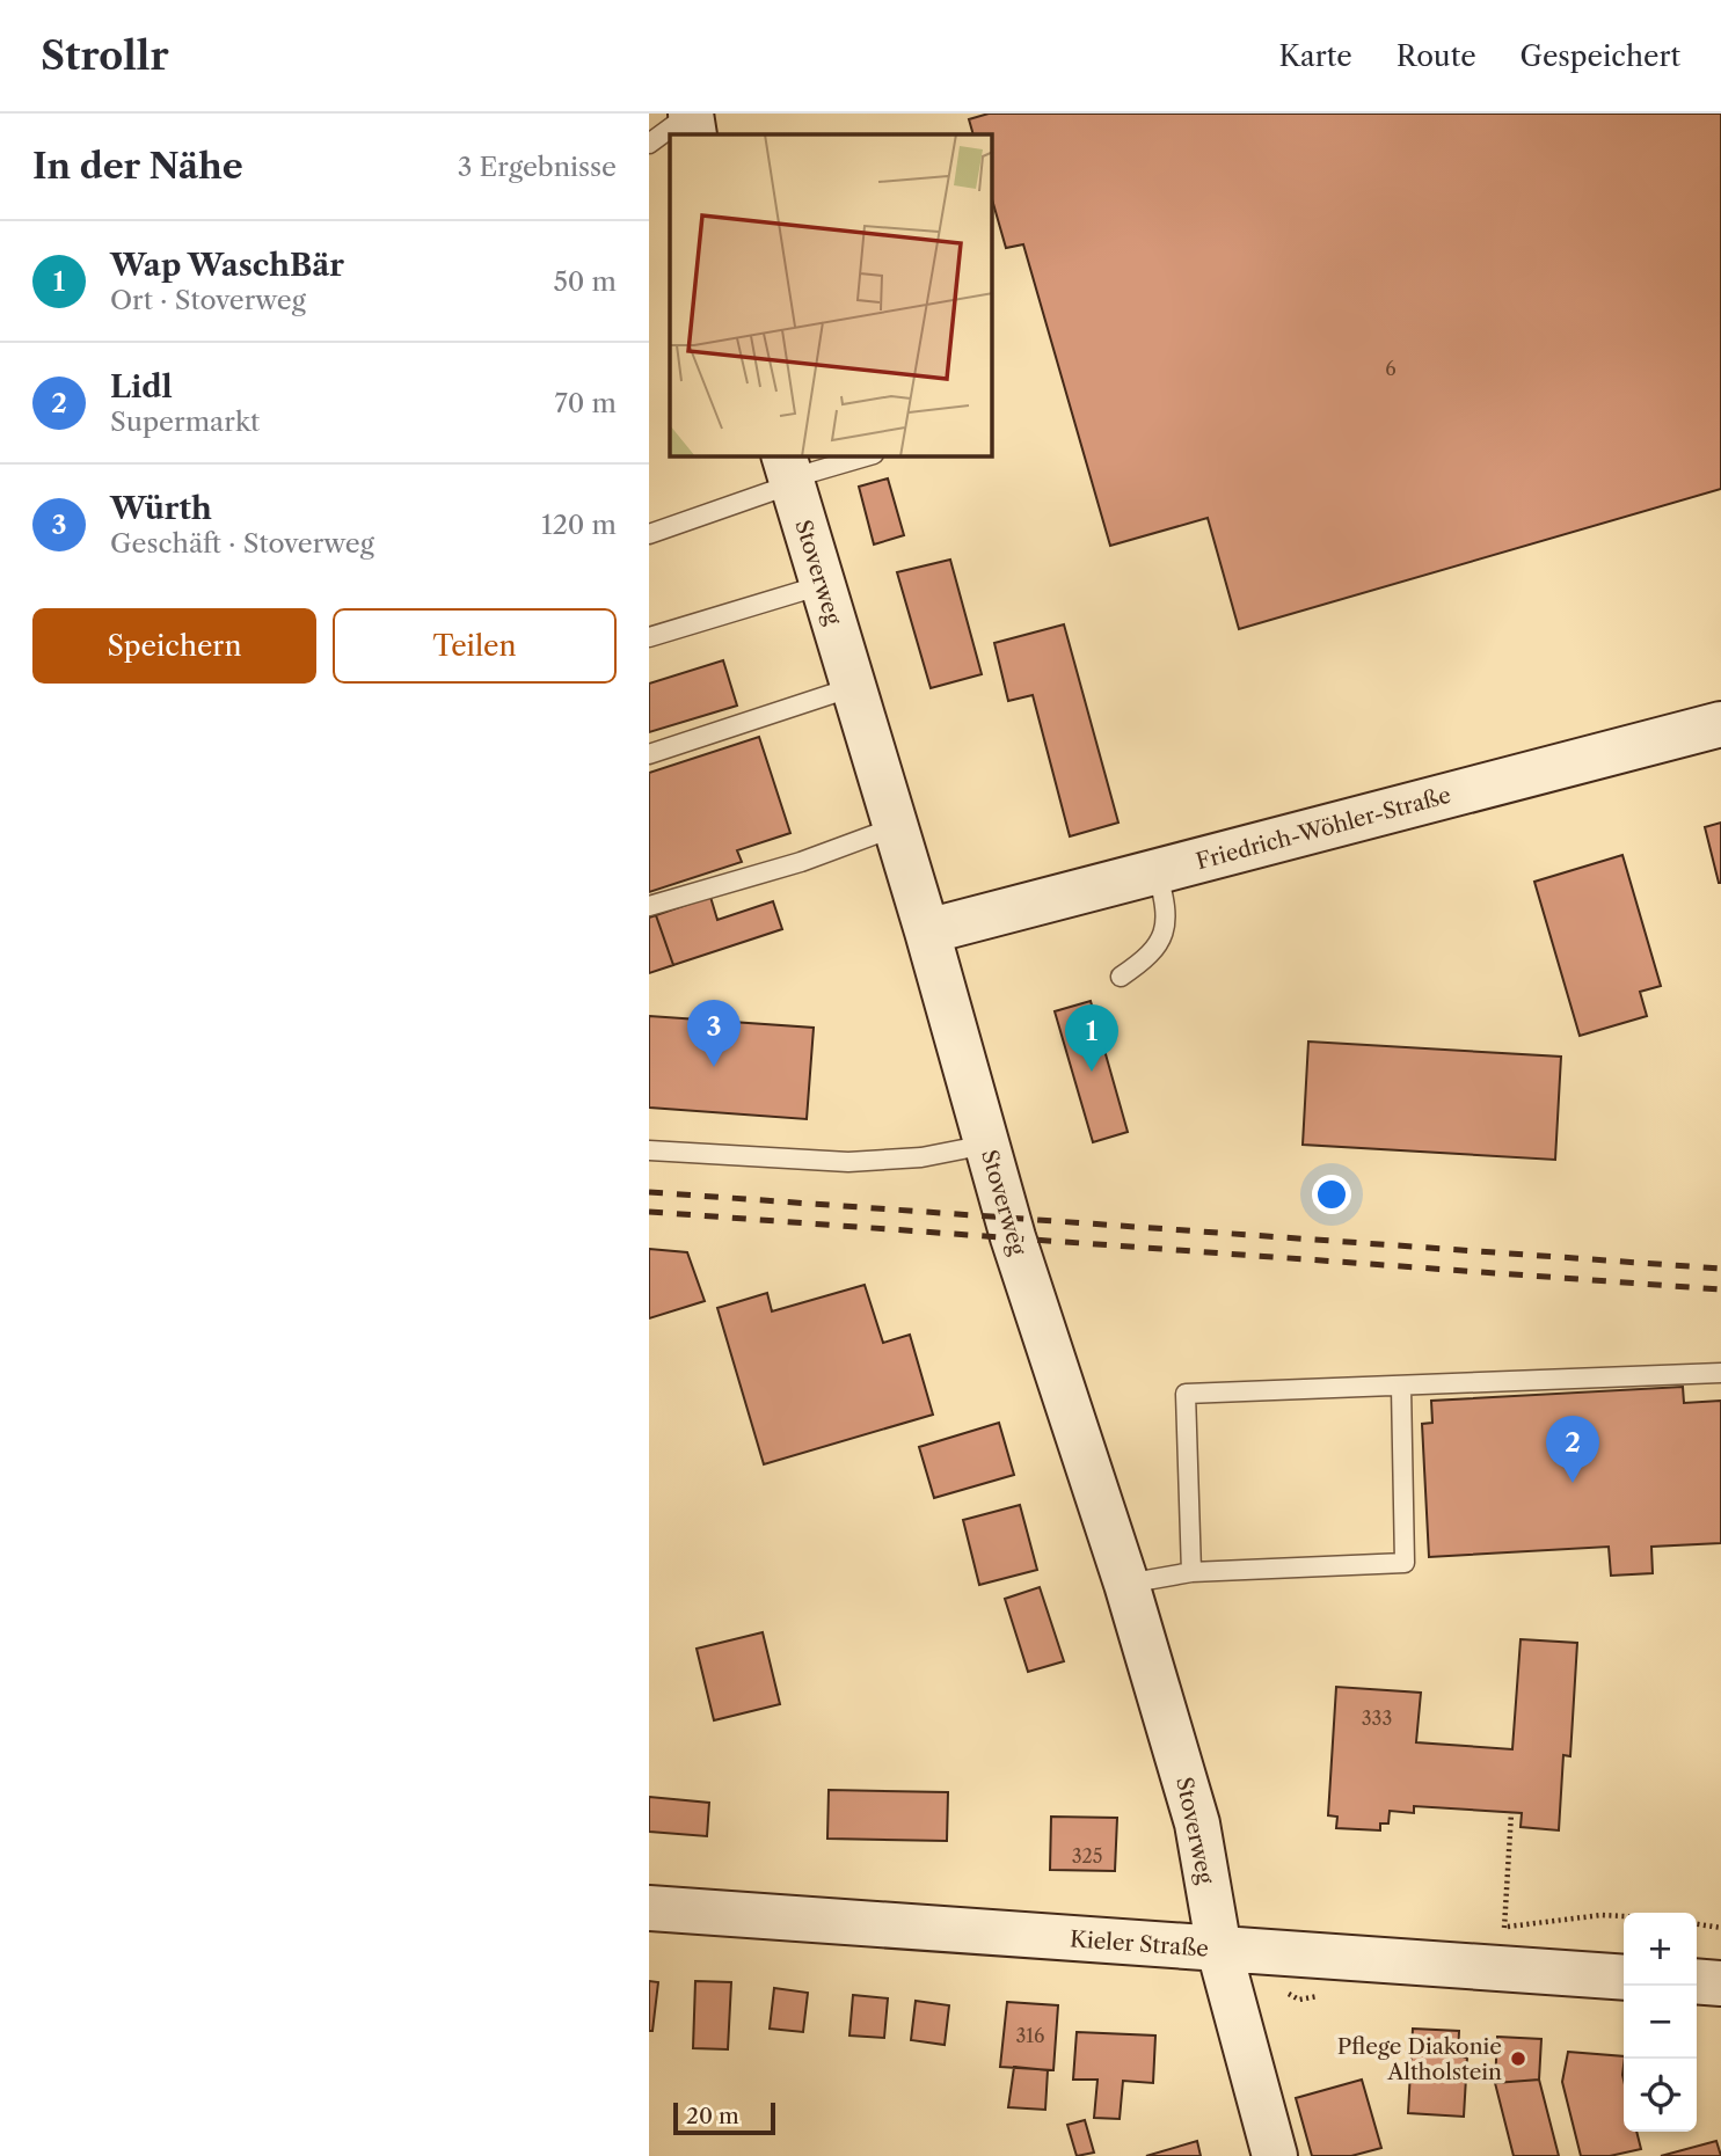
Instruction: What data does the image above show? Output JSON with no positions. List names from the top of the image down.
{
  "streets": {
    "street": ["Stoverweg", "Friedrich-Wöhler-Straße", "Kieler Straße"]
  },
  "crossings": [
    ["Stoverweg", "Friedrich-Wöhler-Straße"],
    ["Stoverweg", "Kieler Straße"]
  ],
  "places": ["Pflege Diakonie Altholstein"],
  "house_numbers": [
    "6",
    "333",
    "325",
    "316"
  ],
  "scale_bar": "20 m",
  "page": {
    "header": "Strollr",
    "nav": ["Karte", "Route", "Gespeichert"],
    "heading": ["In der Nähe", "3 Ergebnisse"],
    "list": [
      {
        "mark": "1",
        "name": "Wap WaschBär",
        "note": "Ort · Stoverweg",
        "value": "50 m"
      },
      {
        "mark": "2",
        "name": "Lidl",
        "note": "Supermarkt",
        "value": "70 m"
      },
      {
        "mark": "3",
        "name": "Würth",
        "note": "Geschäft · Stoverweg",
        "value": "120 m"
      }
    ],
    "buttons": ["Speichern", "Teilen"],
    "pins": ["3", "1", "2"],
    "map_buttons": ["+", "−"],
    "scale": "20 m"
  }
}
